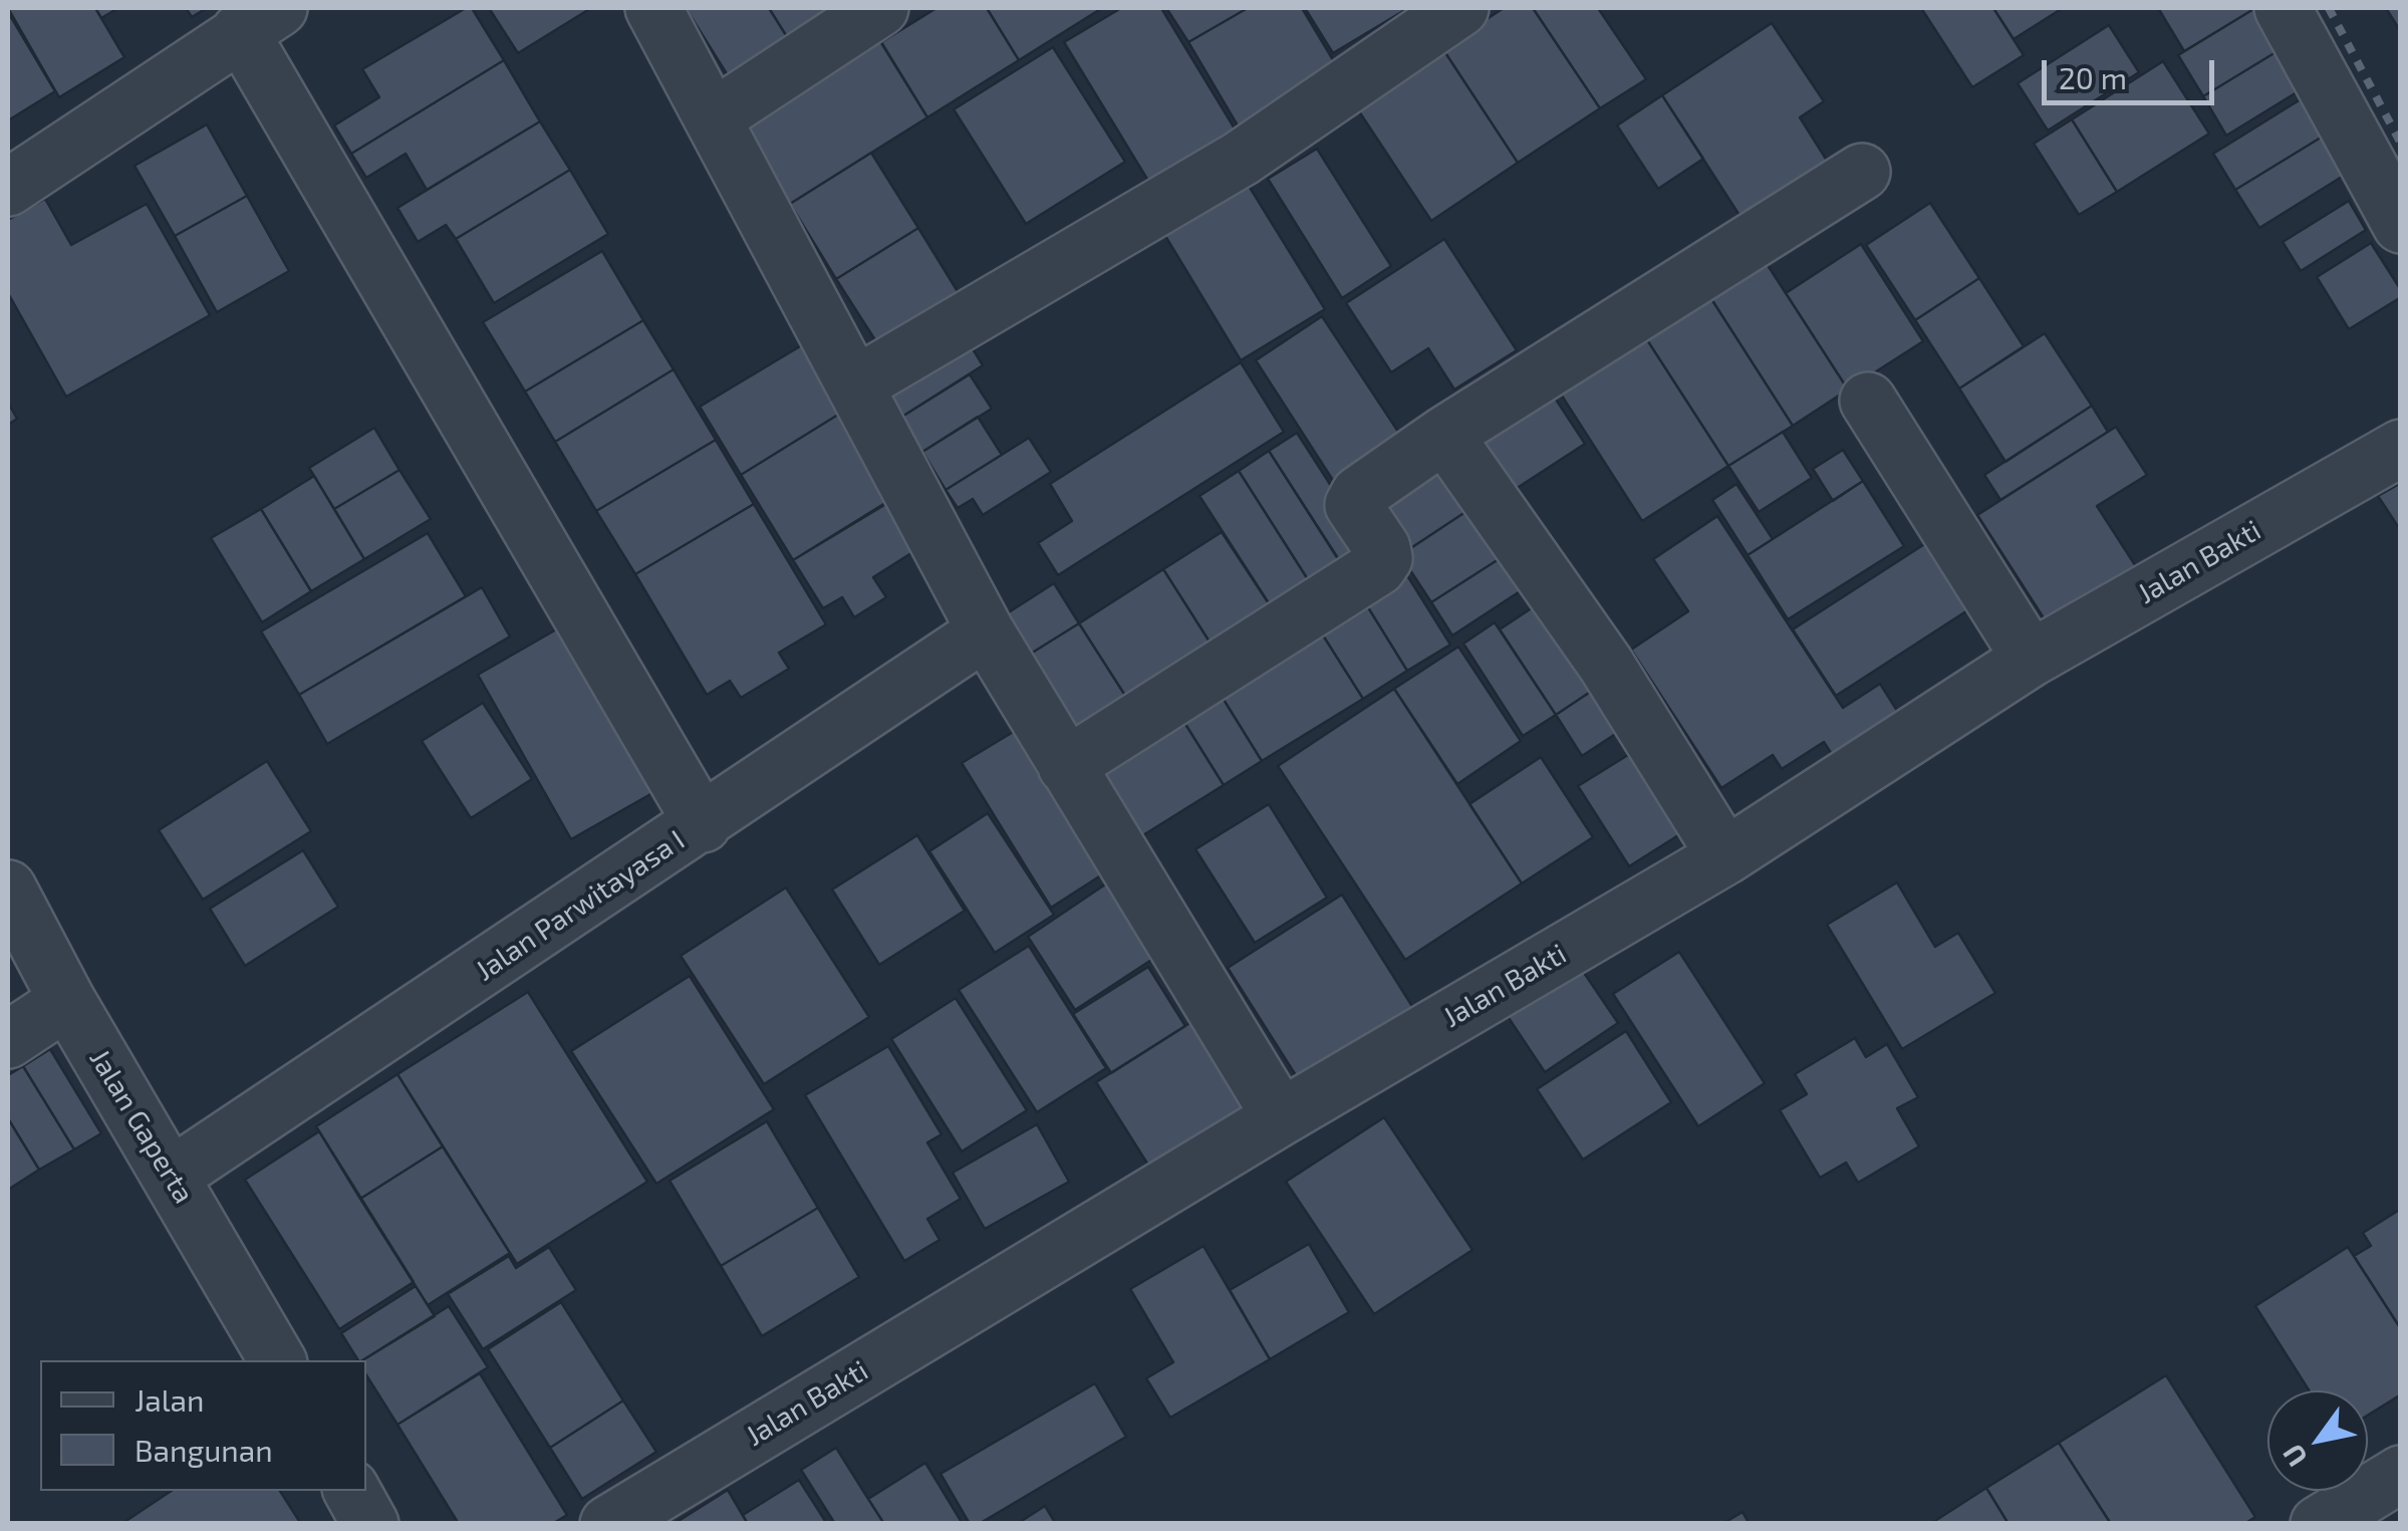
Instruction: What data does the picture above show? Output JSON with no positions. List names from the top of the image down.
{
  "streets": {
    "street": ["Jalan Bakti", "Jalan Parwitayasa I", "Jalan Gaperta"]
  },
  "crossings": [
    ["Jalan Parwitayasa I", "Jalan Gaperta"]
  ],
  "legend": ["Jalan", "Bangunan"],
  "scale_bar": "20 m",
  "north": "bottom left"
}
